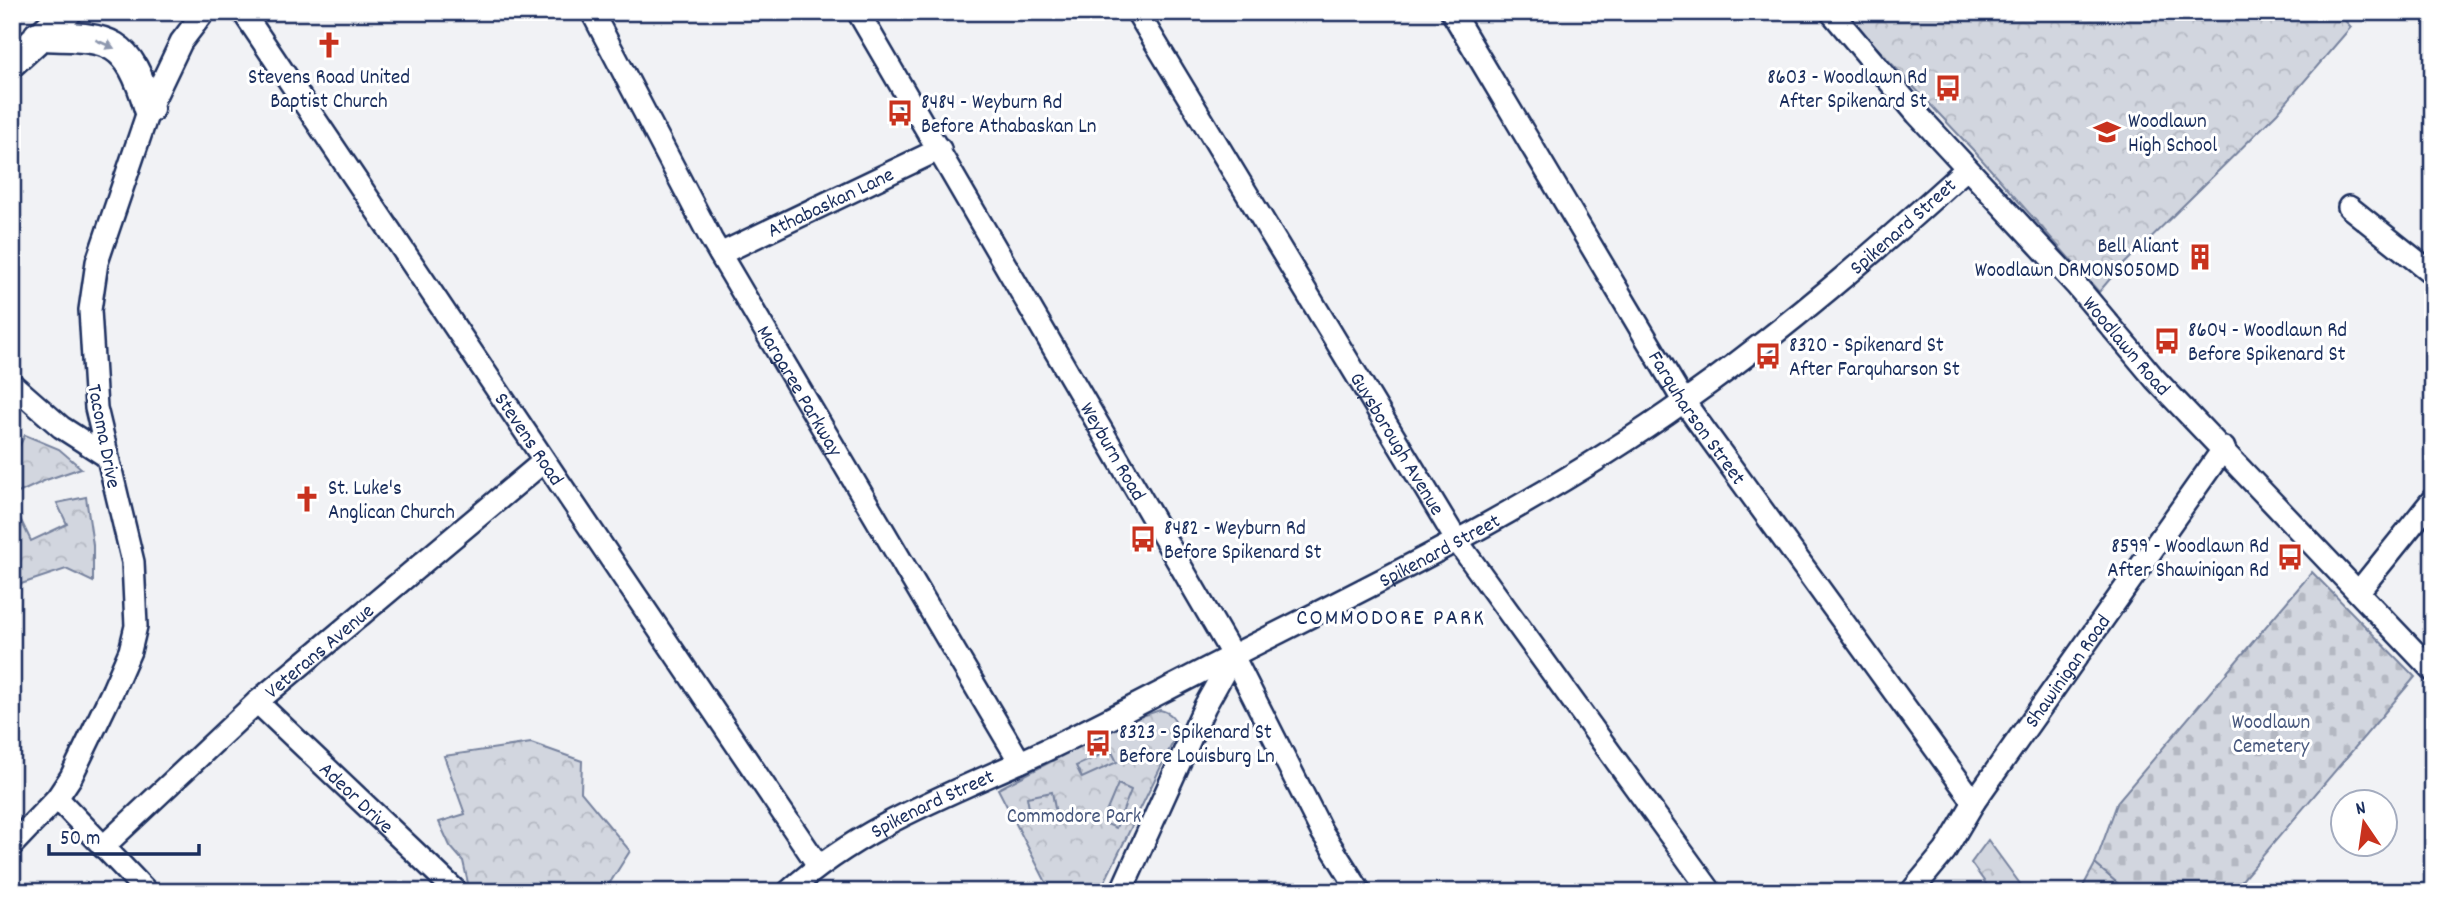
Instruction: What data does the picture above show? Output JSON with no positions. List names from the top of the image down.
{
  "streets": {
    "street": [
      "Athabaskan Lane",
      "Spikenard Street",
      "Woodlawn Road",
      "Margaree Parkway",
      "Farquharson Street",
      "Tacoma Drive",
      "Stevens Road",
      "Guysborough Avenue",
      "Weyburn Road",
      "Veterans Avenue",
      "Shawinigan Road",
      "Adeor Drive"
    ]
  },
  "crossings": [
    ["Athabaskan Lane", "Margaree Parkway"],
    ["Athabaskan Lane", "Weyburn Road"],
    ["Spikenard Street", "Woodlawn Road"],
    ["Spikenard Street", "Margaree Parkway"],
    ["Spikenard Street", "Farquharson Street"],
    ["Spikenard Street", "Stevens Road"],
    ["Spikenard Street", "Guysborough Avenue"],
    ["Spikenard Street", "Weyburn Road"],
    ["Woodlawn Road", "Shawinigan Road"],
    ["Farquharson Street", "Shawinigan Road"],
    ["Stevens Road", "Veterans Avenue"],
    ["Veterans Avenue", "Adeor Drive"]
  ],
  "districts": ["COMMODORE PARK"],
  "parks": ["Woodlawn Cemetery", "Commodore Park"],
  "places": {
    "church": ["Stevens Road United Baptist Church", "St. Luke's Anglican Church"],
    "bus stop": [
      "8603 - Woodlawn Rd After Spikenard St",
      "8484 - Weyburn Rd Before Athabaskan Ln",
      "8604 - Woodlawn Rd Before Spikenard St",
      "8320 - Spikenard St After Farquharson St",
      "8482 - Weyburn Rd Before Spikenard St",
      "8599 - Woodlawn Rd After Shawinigan Rd",
      "8323 - Spikenard St Before Louisburg Ln"
    ],
    "school or university": ["Woodlawn High School"],
    "building": ["Bell Aliant Woodlawn DRMONS050MD"]
  },
  "scale_bar": "50 m",
  "north": "top"
}
